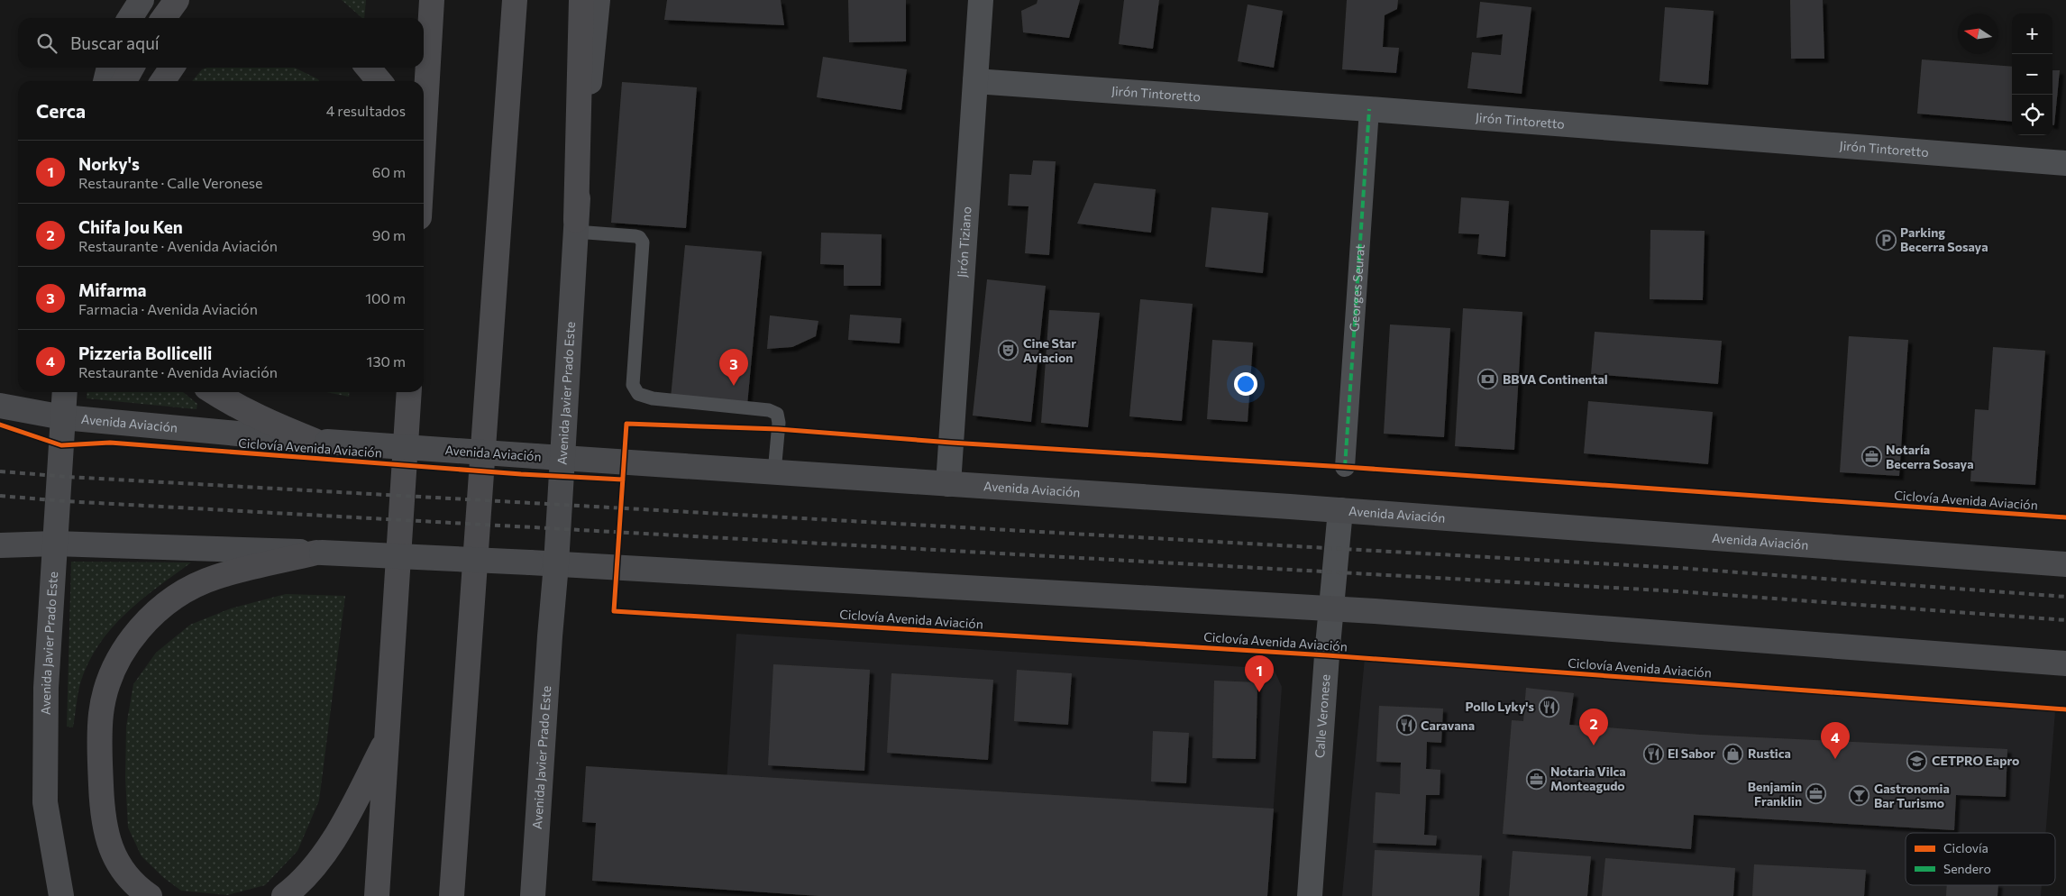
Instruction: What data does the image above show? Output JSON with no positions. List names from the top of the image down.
{
  "streets": {
    "main road": ["Avenida Javier Prado Este", "Avenida Aviación"],
    "street": [
      "Jirón Tintoretto",
      "Jirón Tiziano",
      "Georges Seurat",
      "Calle Veronese"
    ],
    "cycle path": ["Ciclovía Avenida Aviación"]
  },
  "crossings": [
    ["Jirón Tintoretto", "Jirón Tiziano"],
    ["Jirón Tintoretto", "Georges Seurat"],
    ["Jirón Tiziano", "Avenida Aviación"],
    ["Avenida Javier Prado Este", "Avenida Aviación"],
    ["Avenida Aviación", "Calle Veronese"]
  ],
  "places": {
    "parking": ["Parking Becerra Sosaya"],
    "theatre": ["Cine Star Aviacion"],
    "bank": ["BBVA Continental"],
    "office": ["Notaría Becerra Sosaya", "Notaria Vilca Monteagudo", "Benjamin Franklin"],
    "restaurant": ["Pollo Lyky's", "Caravana", "El Sabor"],
    "shop": ["Rustica"],
    "school or university": ["CETPRO Eapro"],
    "bar": ["Gastronomia Bar Turismo"]
  },
  "legend": ["Ciclovía", "Sendero"],
  "north": "left",
  "page": {
    "map_buttons": ["+", "−"],
    "search": "Buscar aquí",
    "heading": ["Cerca", "4 resultados"],
    "list": [
      {
        "mark": "1",
        "name": "Norky's",
        "note": "Restaurante · Calle Veronese",
        "value": "60 m"
      },
      {
        "mark": "2",
        "name": "Chifa Jou Ken",
        "note": "Restaurante · Avenida Aviación",
        "value": "90 m"
      },
      {
        "mark": "3",
        "name": "Mifarma",
        "note": "Farmacia · Avenida Aviación",
        "value": "100 m"
      },
      {
        "mark": "4",
        "name": "Pizzeria Bollicelli",
        "note": "Restaurante · Avenida Aviación",
        "value": "130 m"
      }
    ],
    "pins": [
      "3",
      "1",
      "2",
      "4"
    ]
  }
}
